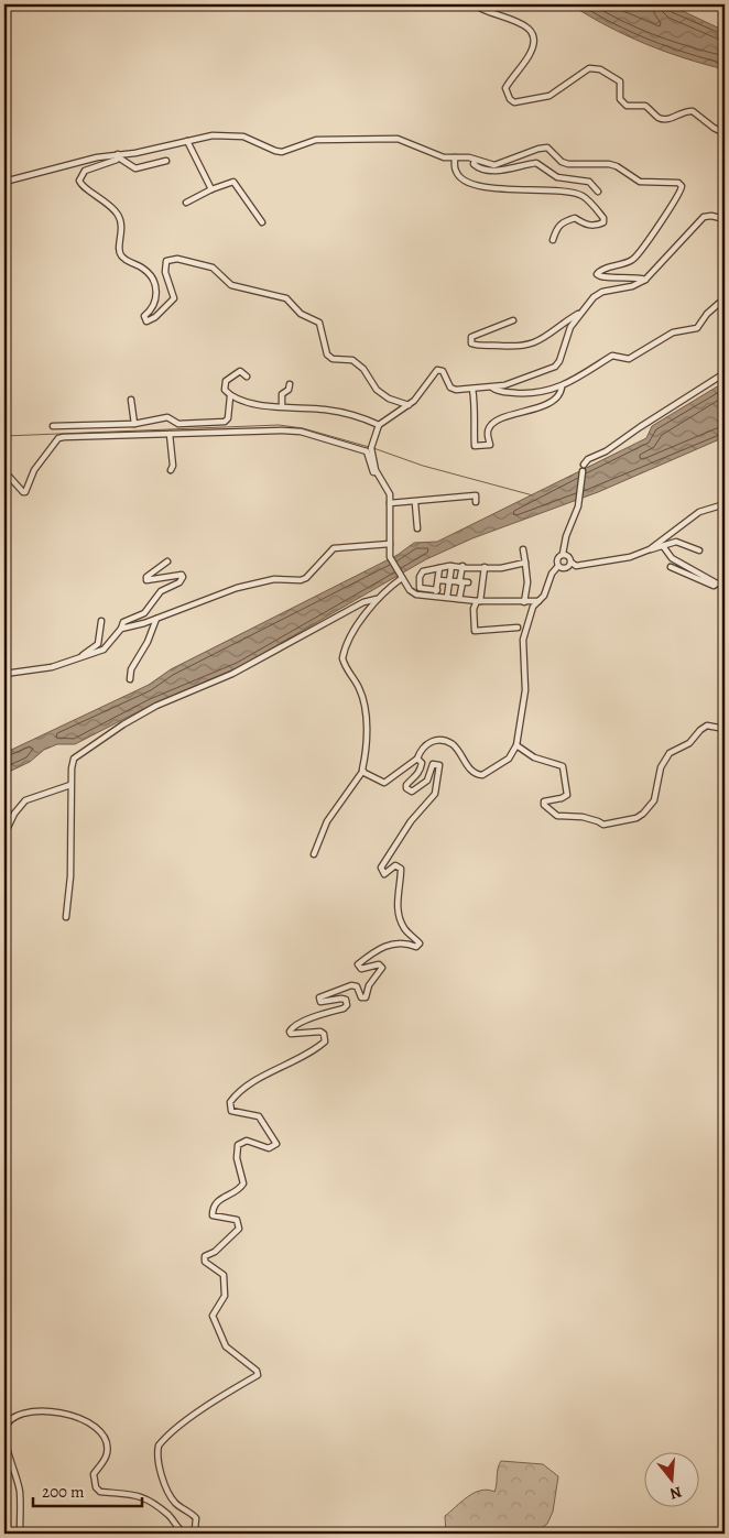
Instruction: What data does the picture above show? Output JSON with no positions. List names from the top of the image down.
{
  "scale_bar": "200 m",
  "north": "bottom"
}
